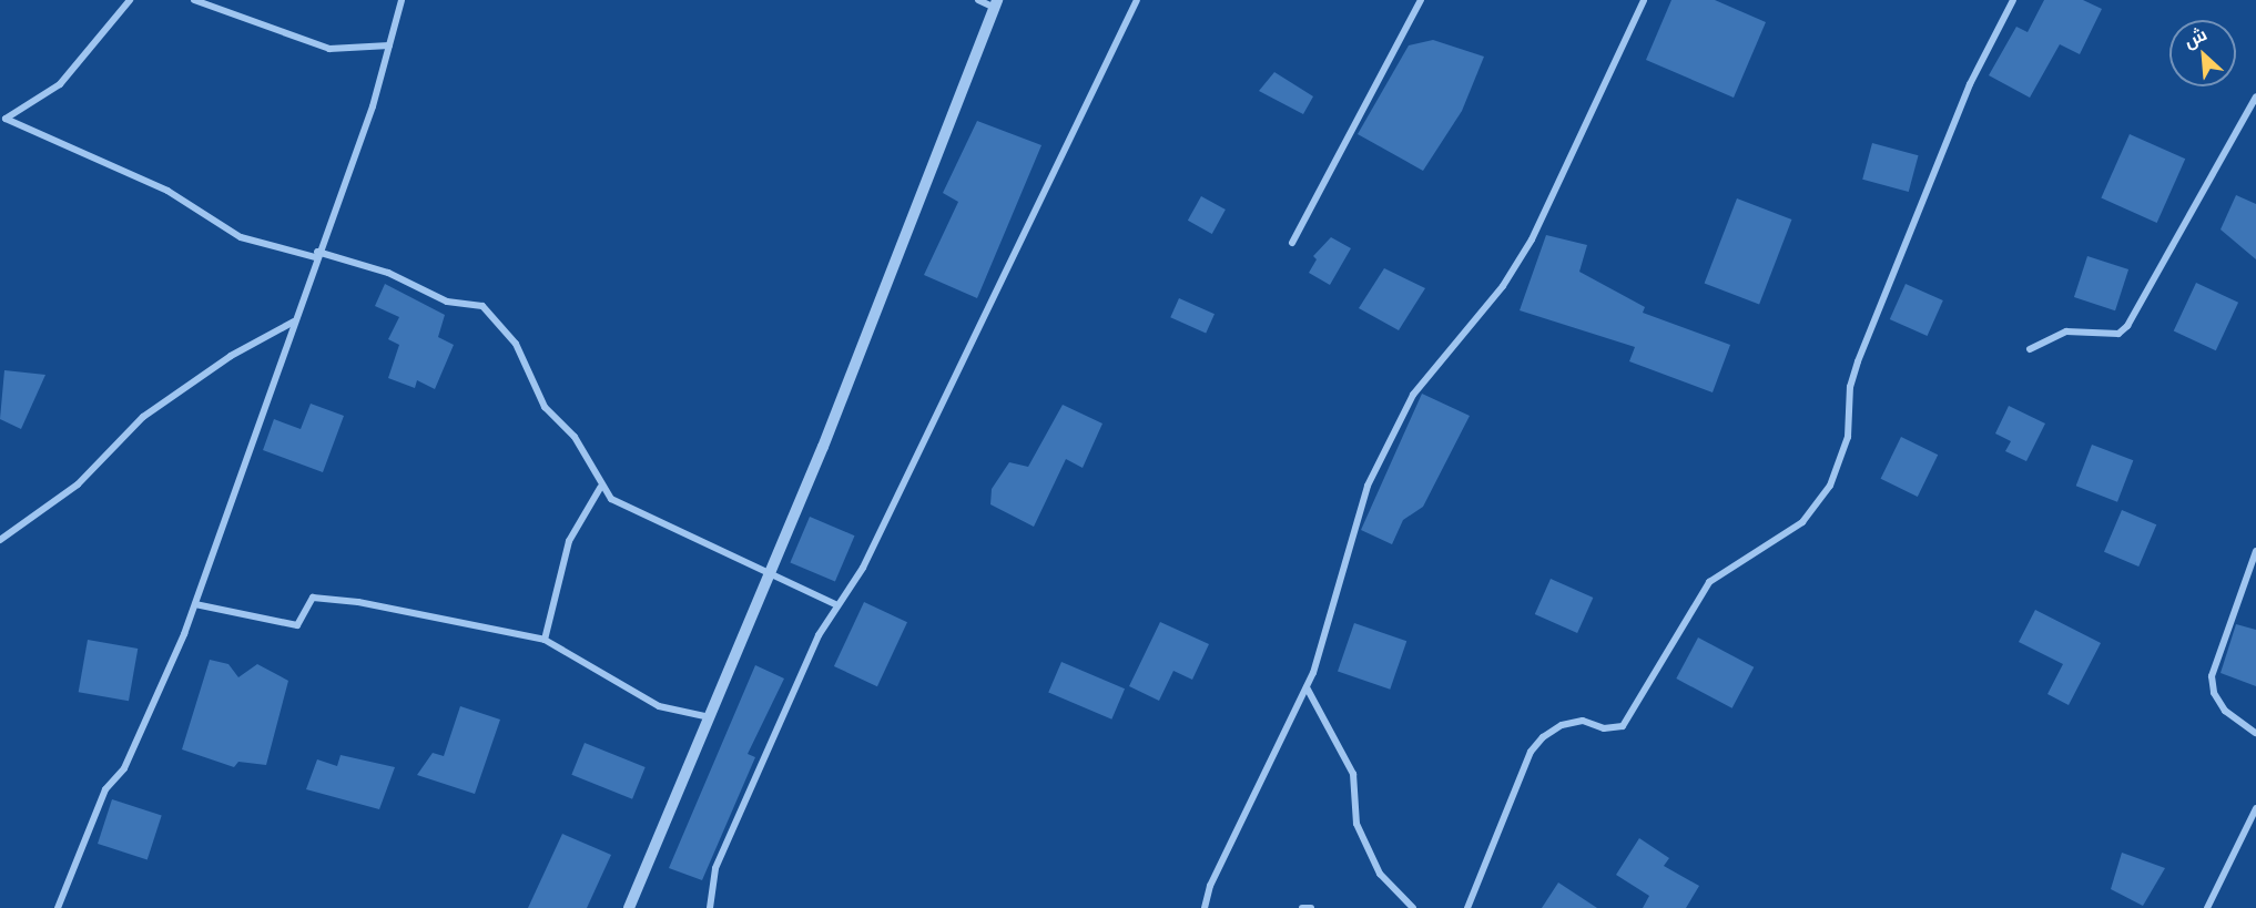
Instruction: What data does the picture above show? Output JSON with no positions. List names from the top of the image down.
{
  "north": "top left"
}
